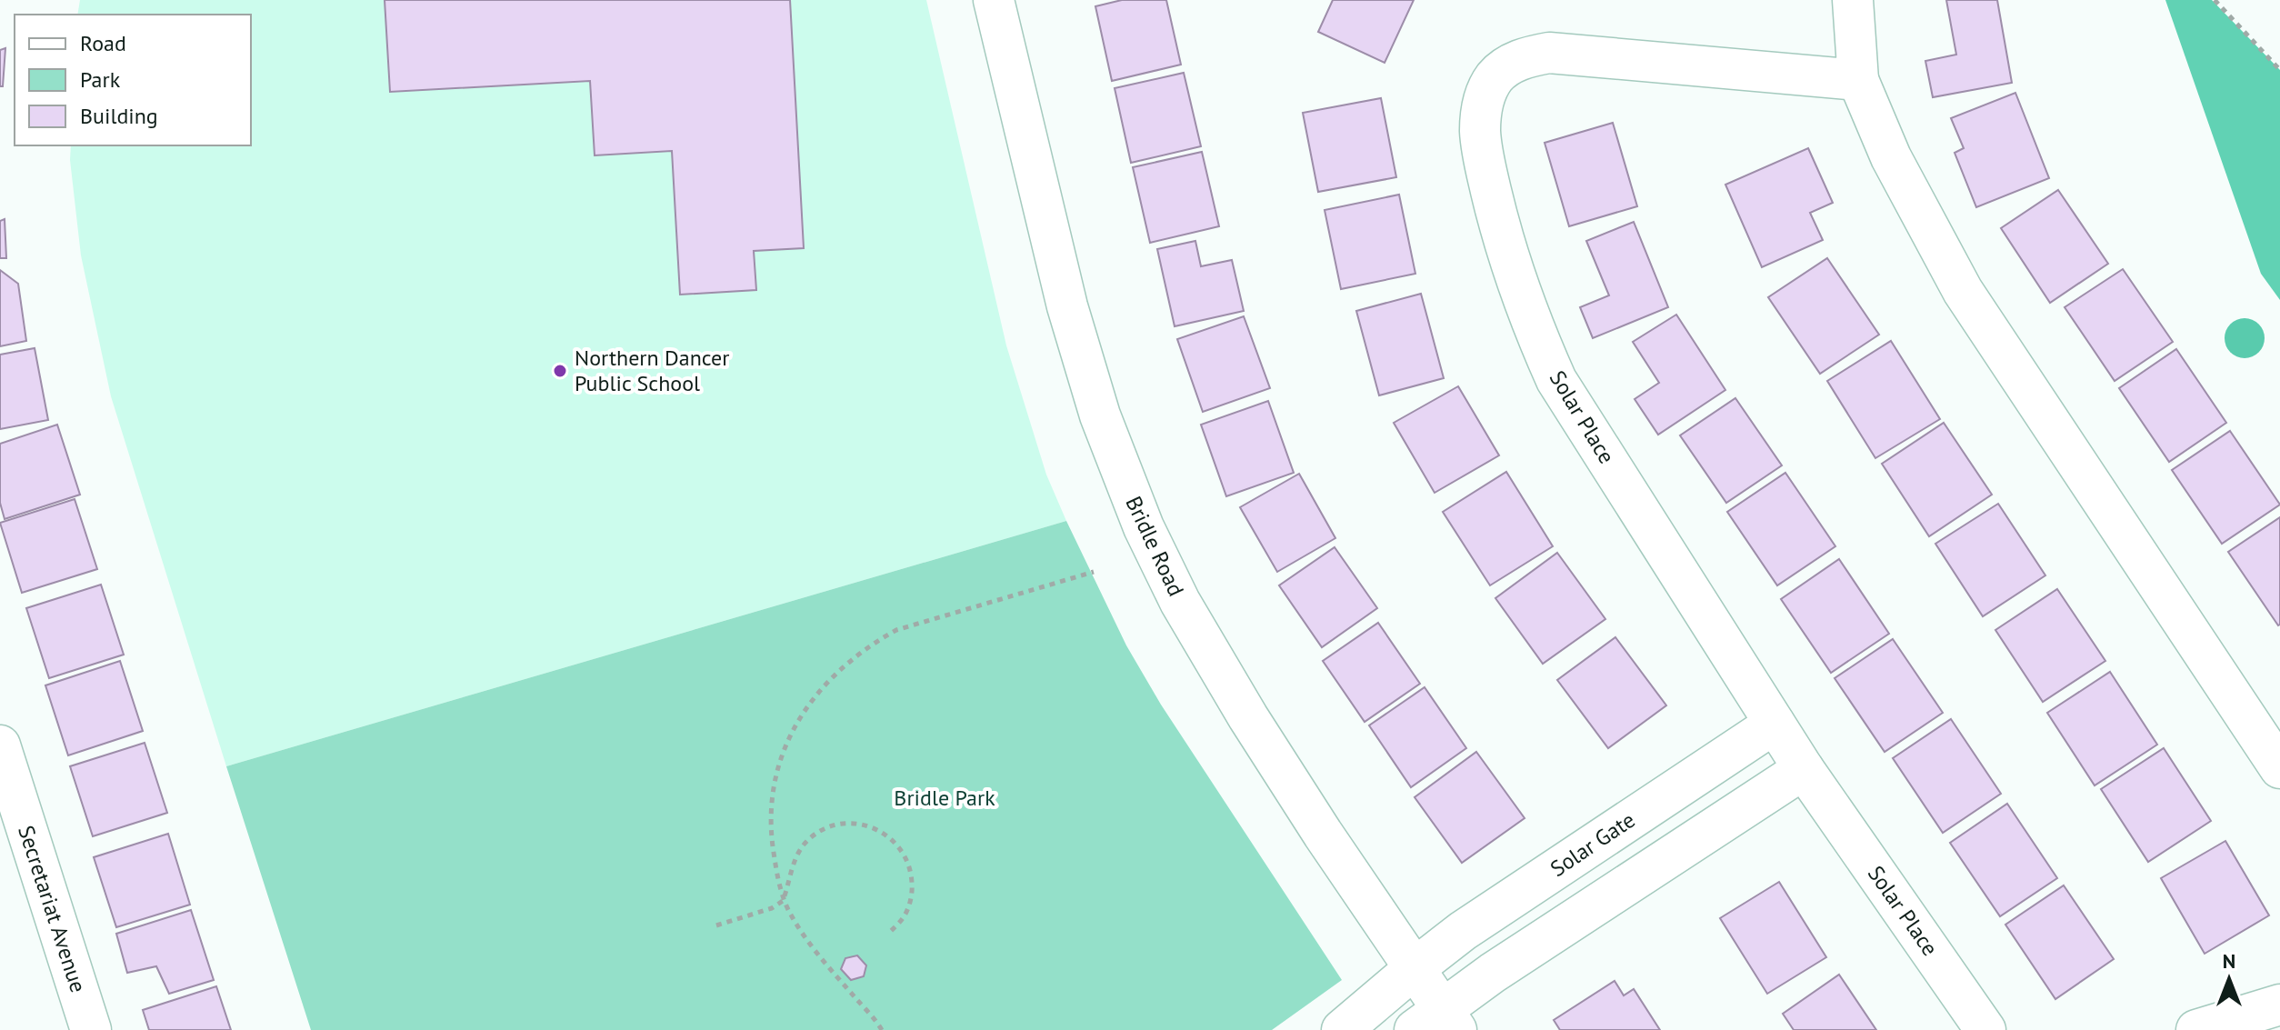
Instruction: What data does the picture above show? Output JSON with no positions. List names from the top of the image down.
{
  "streets": {
    "street": [
      "Solar Place",
      "Bridle Road",
      "Solar Gate",
      "Secretariat Avenue"
    ]
  },
  "crossings": [
    ["Solar Place", "Solar Gate"],
    ["Bridle Road", "Solar Gate"]
  ],
  "parks": ["Bridle Park"],
  "places": ["Northern Dancer Public School"],
  "legend": ["Road", "Park", "Building"],
  "north": "top"
}
